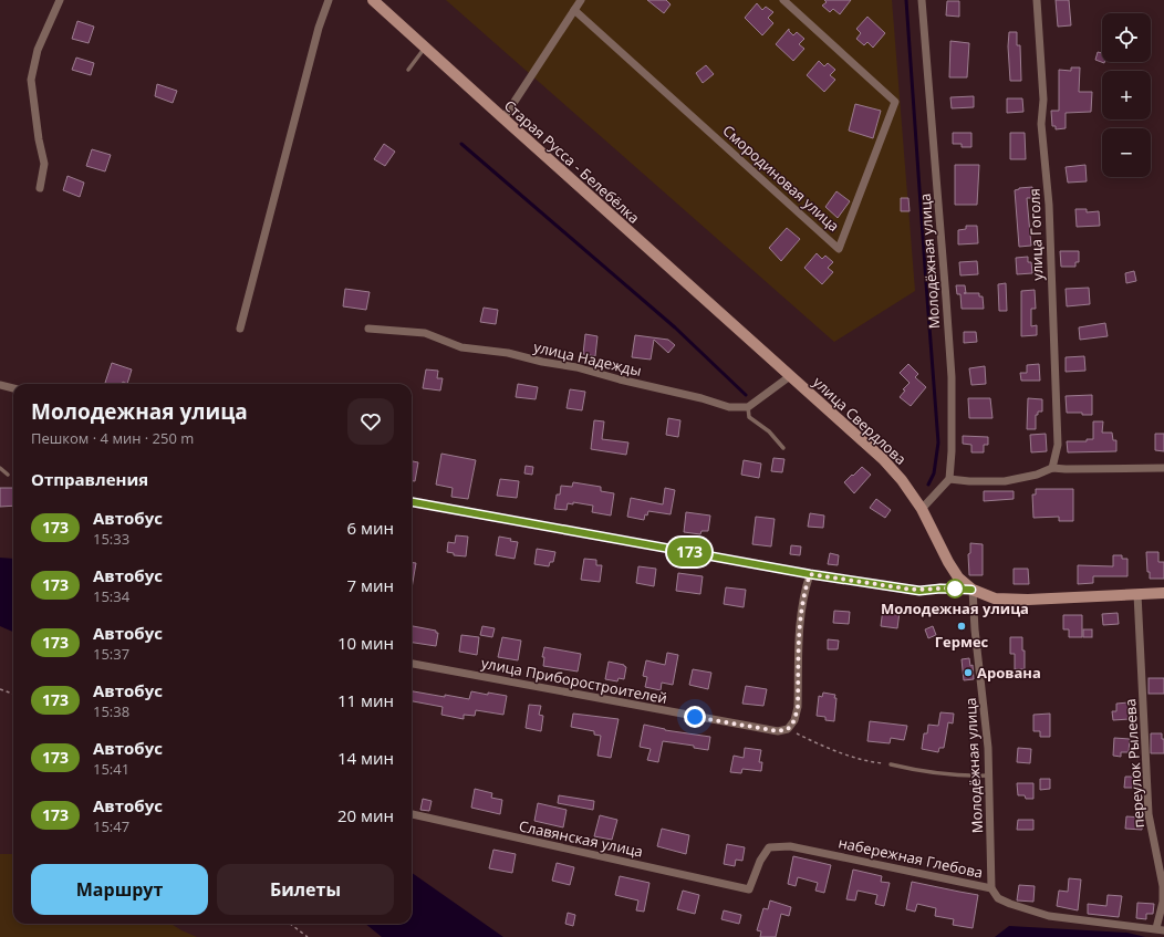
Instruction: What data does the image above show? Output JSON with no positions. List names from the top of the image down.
{
  "streets": {
    "street": [
      "Старая Русса - Белебёлка",
      "Смородиновая улица",
      "улица Гоголя",
      "Молодёжная улица",
      "улица Надежды",
      "улица Свердлова",
      "улица Приборостроителей",
      "переулок Рылеева",
      "Славянская улица",
      "набережная Глебова"
    ]
  },
  "crossings": [
    ["Старая Русса - Белебёлка", "улица Свердлова"],
    ["Молодёжная улица", "улица Свердлова"],
    ["Молодёжная улица", "набережная Глебова"],
    ["улица Свердлова", "переулок Рылеева"],
    ["переулок Рылеева", "набережная Глебова"],
    ["Славянская улица", "набережная Глебова"]
  ],
  "places": ["Молодежная улица", "Гермес", "Арована"],
  "lines": ["bus line 173"],
  "page": {
    "on_map": "173",
    "map_buttons": ["+", "−"],
    "heading": [
      ["Молодежная улица", "Пешком · 4 мин · 250 m"],
      "Отправления"
    ],
    "list": [
      {
        "mark": "173",
        "name": "Автобус",
        "note": "15:33",
        "value": "6 мин"
      },
      {
        "mark": "173",
        "name": "Автобус",
        "note": "15:34",
        "value": "7 мин"
      },
      {
        "mark": "173",
        "name": "Автобус",
        "note": "15:37",
        "value": "10 мин"
      },
      {
        "mark": "173",
        "name": "Автобус",
        "note": "15:38",
        "value": "11 мин"
      },
      {
        "mark": "173",
        "name": "Автобус",
        "note": "15:41",
        "value": "14 мин"
      },
      {
        "mark": "173",
        "name": "Автобус",
        "note": "15:47",
        "value": "20 мин"
      }
    ],
    "buttons": ["Маршрут", "Билеты"]
  }
}
